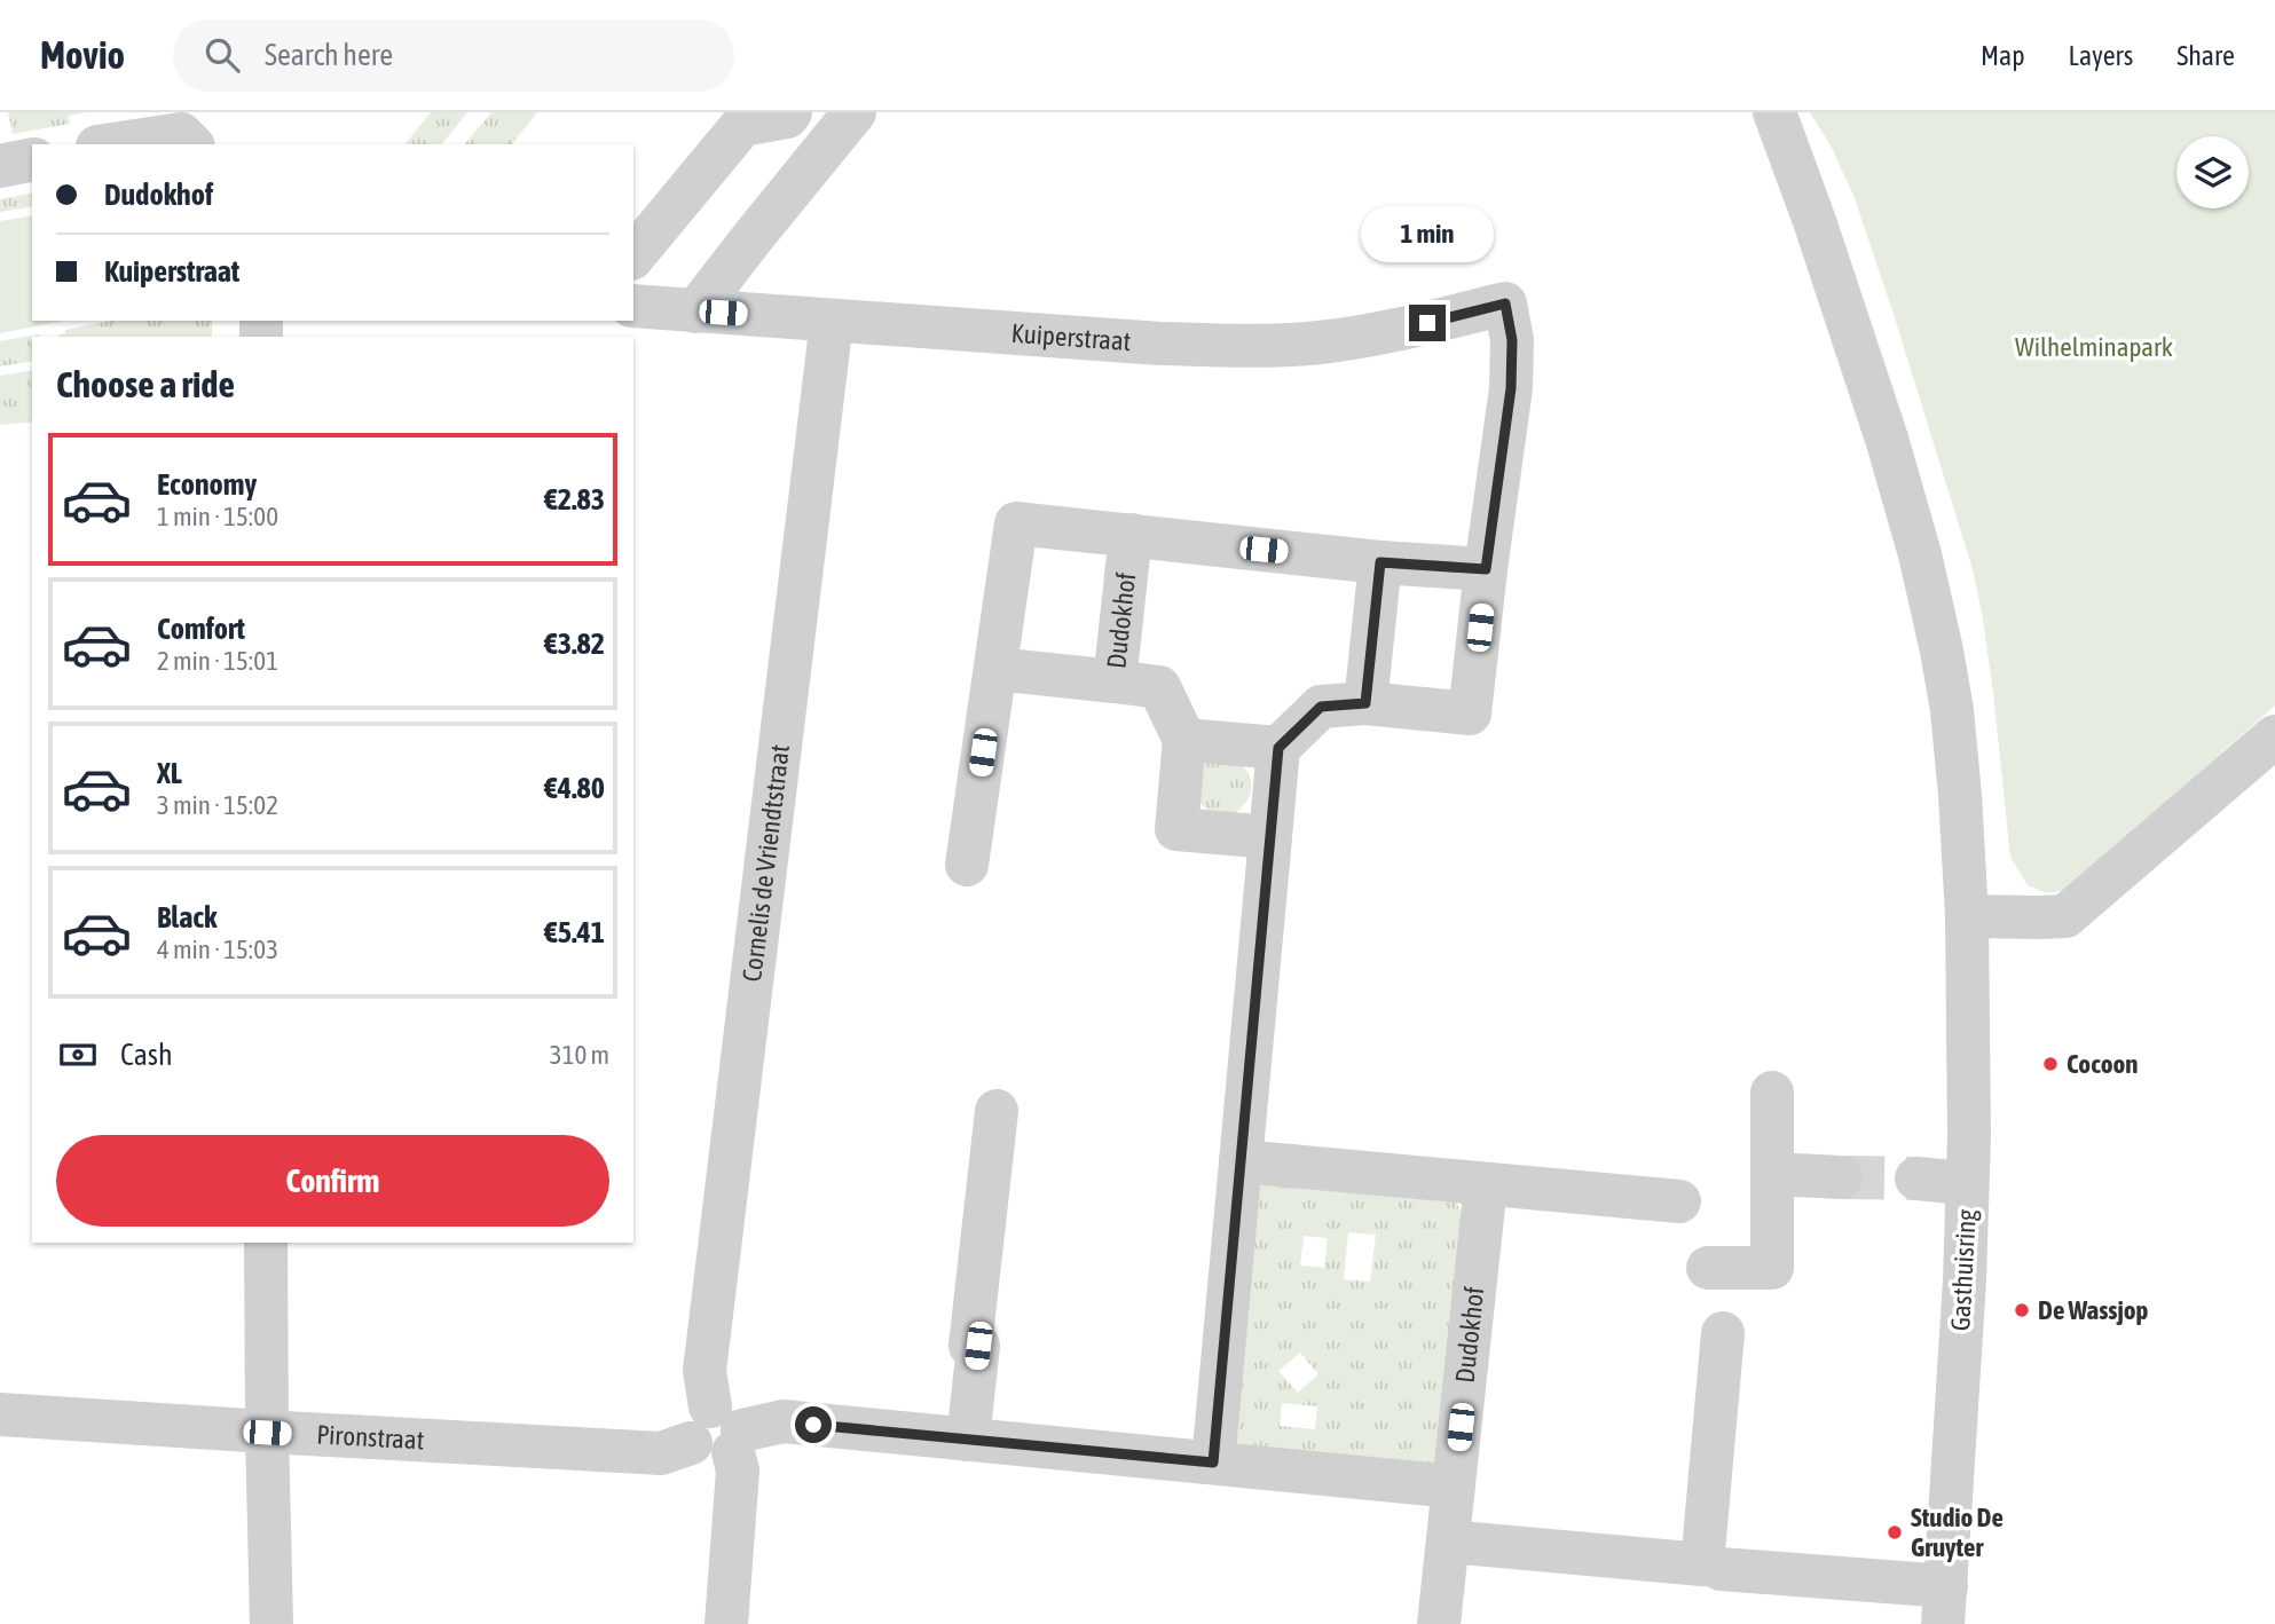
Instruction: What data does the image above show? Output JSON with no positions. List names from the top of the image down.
{
  "streets": {
    "street": [
      "Kuiperstraat",
      "Dudokhof",
      "Cornelis de Vriendtstraat",
      "Gasthuisring",
      "Pironstraat"
    ]
  },
  "crossings": [
    ["Kuiperstraat", "Dudokhof"],
    ["Kuiperstraat", "Cornelis de Vriendtstraat"],
    ["Cornelis de Vriendtstraat", "Pironstraat"]
  ],
  "parks": ["Wilhelminapark"],
  "places": ["Cocoon", "De Wassjop", "Studio De Gruyter"],
  "page": {
    "header": "Movio",
    "search": "Search here",
    "nav": ["Map", "Layers", "Share"],
    "banner": ["Dudokhof", "Kuiperstraat"],
    "bubble": "1 min",
    "heading": "Choose a ride",
    "list": [
      {
        "name": "Economy",
        "note": "1 min · 15:00",
        "value": "€2.83"
      },
      {
        "name": "Comfort",
        "note": "2 min · 15:01",
        "value": "€3.82"
      },
      {
        "name": "XL",
        "note": "3 min · 15:02",
        "value": "€4.80"
      },
      {
        "name": "Black",
        "note": "4 min · 15:03",
        "value": "€5.41"
      }
    ],
    "pay": ["Cash", "310 m"],
    "buttons": "Confirm"
  }
}
